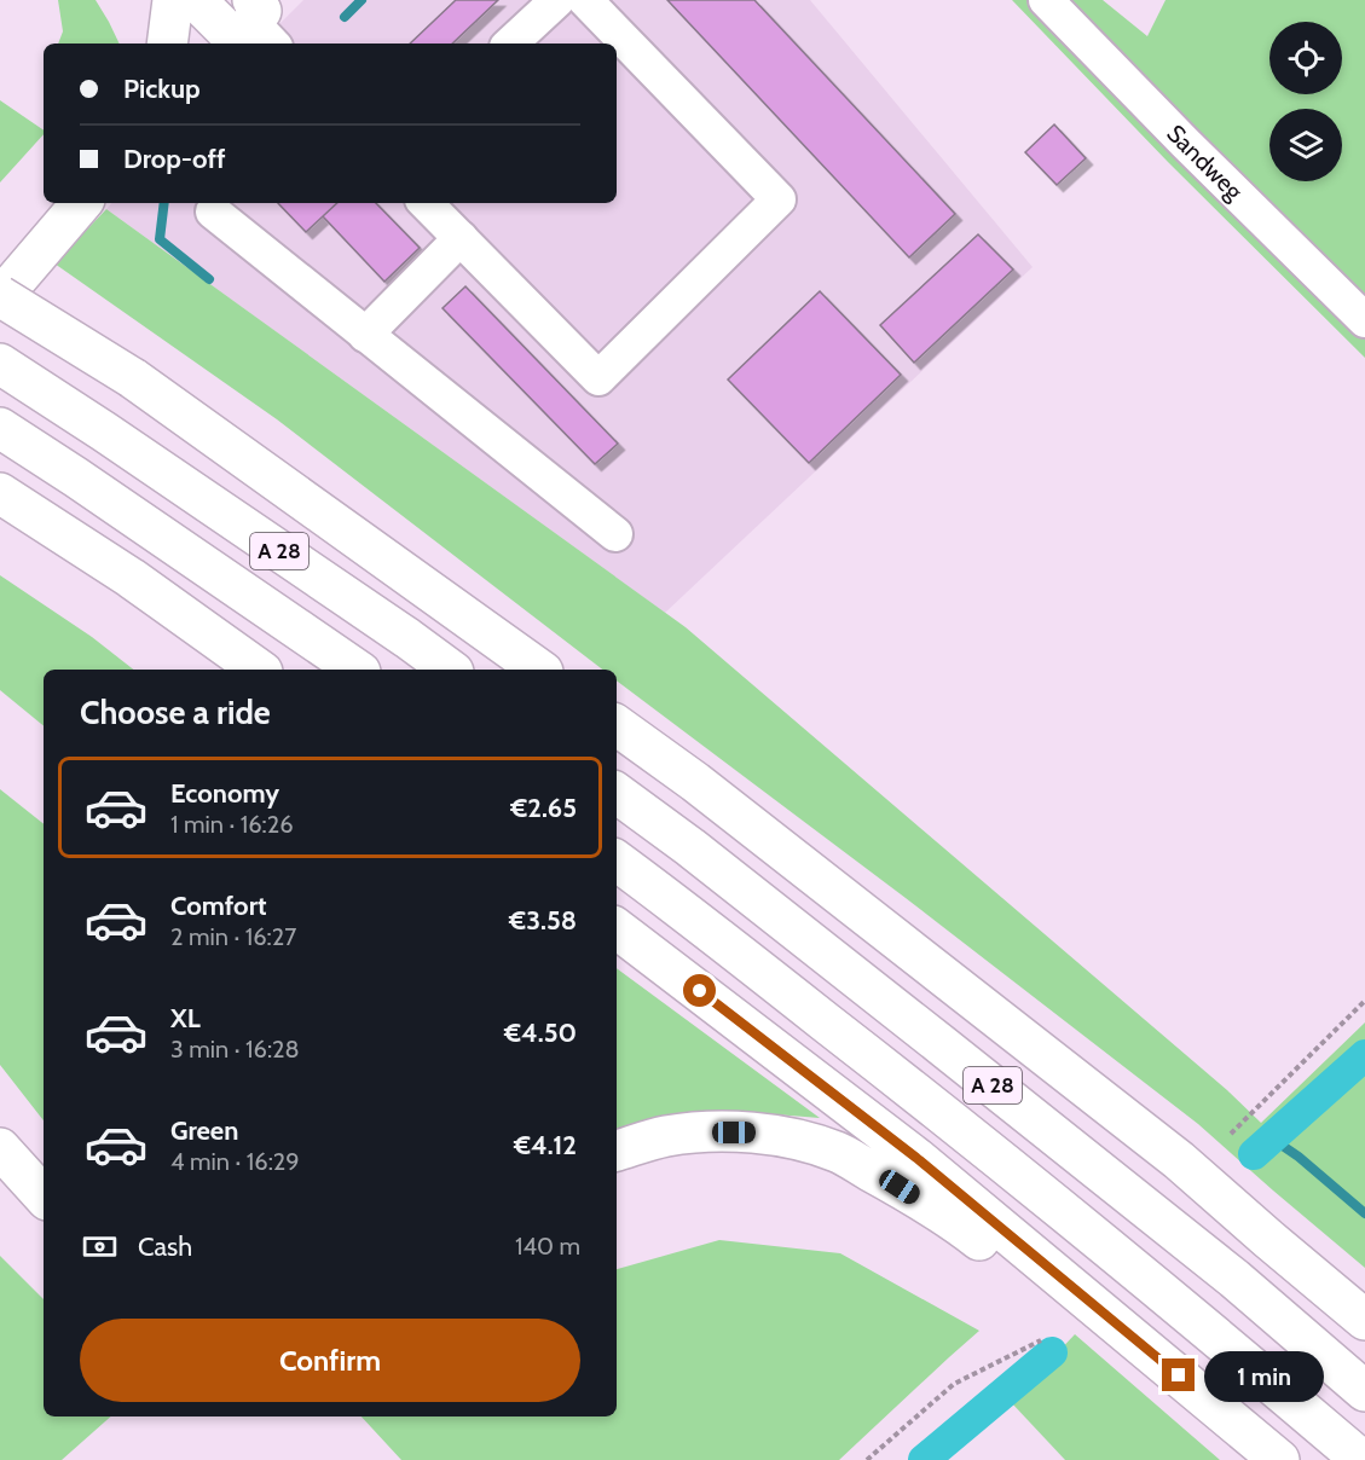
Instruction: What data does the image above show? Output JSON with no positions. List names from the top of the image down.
{
  "streets": {
    "main road": ["A 28"],
    "street": ["Sandweg"]
  },
  "page": {
    "banner": ["Pickup", "Drop-off"],
    "heading": "Choose a ride",
    "list": [
      {
        "name": "Economy",
        "note": "1 min · 16:26",
        "value": "€2.65"
      },
      {
        "name": "Comfort",
        "note": "2 min · 16:27",
        "value": "€3.58"
      },
      {
        "name": "XL",
        "note": "3 min · 16:28",
        "value": "€4.50"
      },
      {
        "name": "Green",
        "note": "4 min · 16:29",
        "value": "€4.12"
      }
    ],
    "pay": ["Cash", "140 m"],
    "buttons": "Confirm",
    "bubble": "1 min"
  }
}
